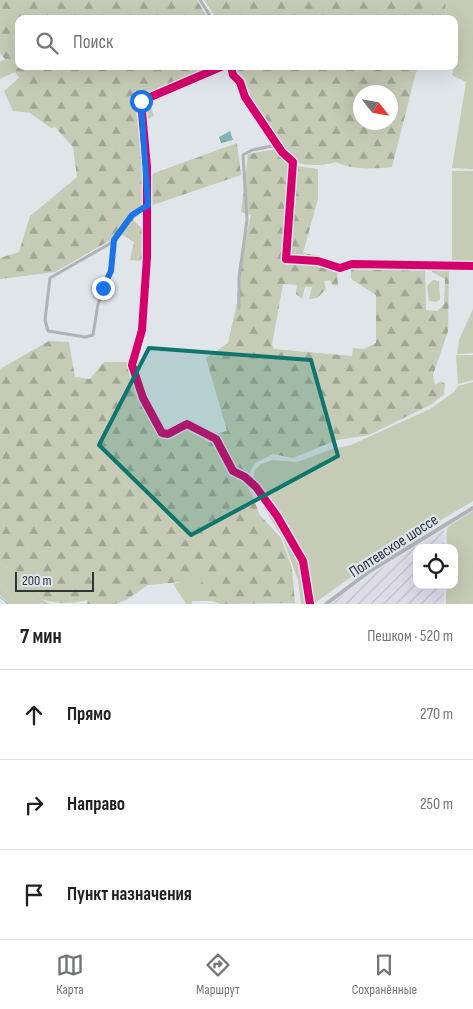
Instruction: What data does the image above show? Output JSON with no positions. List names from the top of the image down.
{
  "streets": {
    "street": ["Полтевское шоссе"]
  },
  "scale_bar": "200 m",
  "north": "bottom right",
  "page": {
    "search": "Поиск",
    "scale": "200 m",
    "heading": ["7 мин", "Пешком · 520 m"],
    "list": [
      ["Прямо", "270 m"],
      ["Направо", "250 m"],
      "Пункт назначения"
    ],
    "nav": ["Карта", "Маршрут", "Сохранённые"]
  }
}
